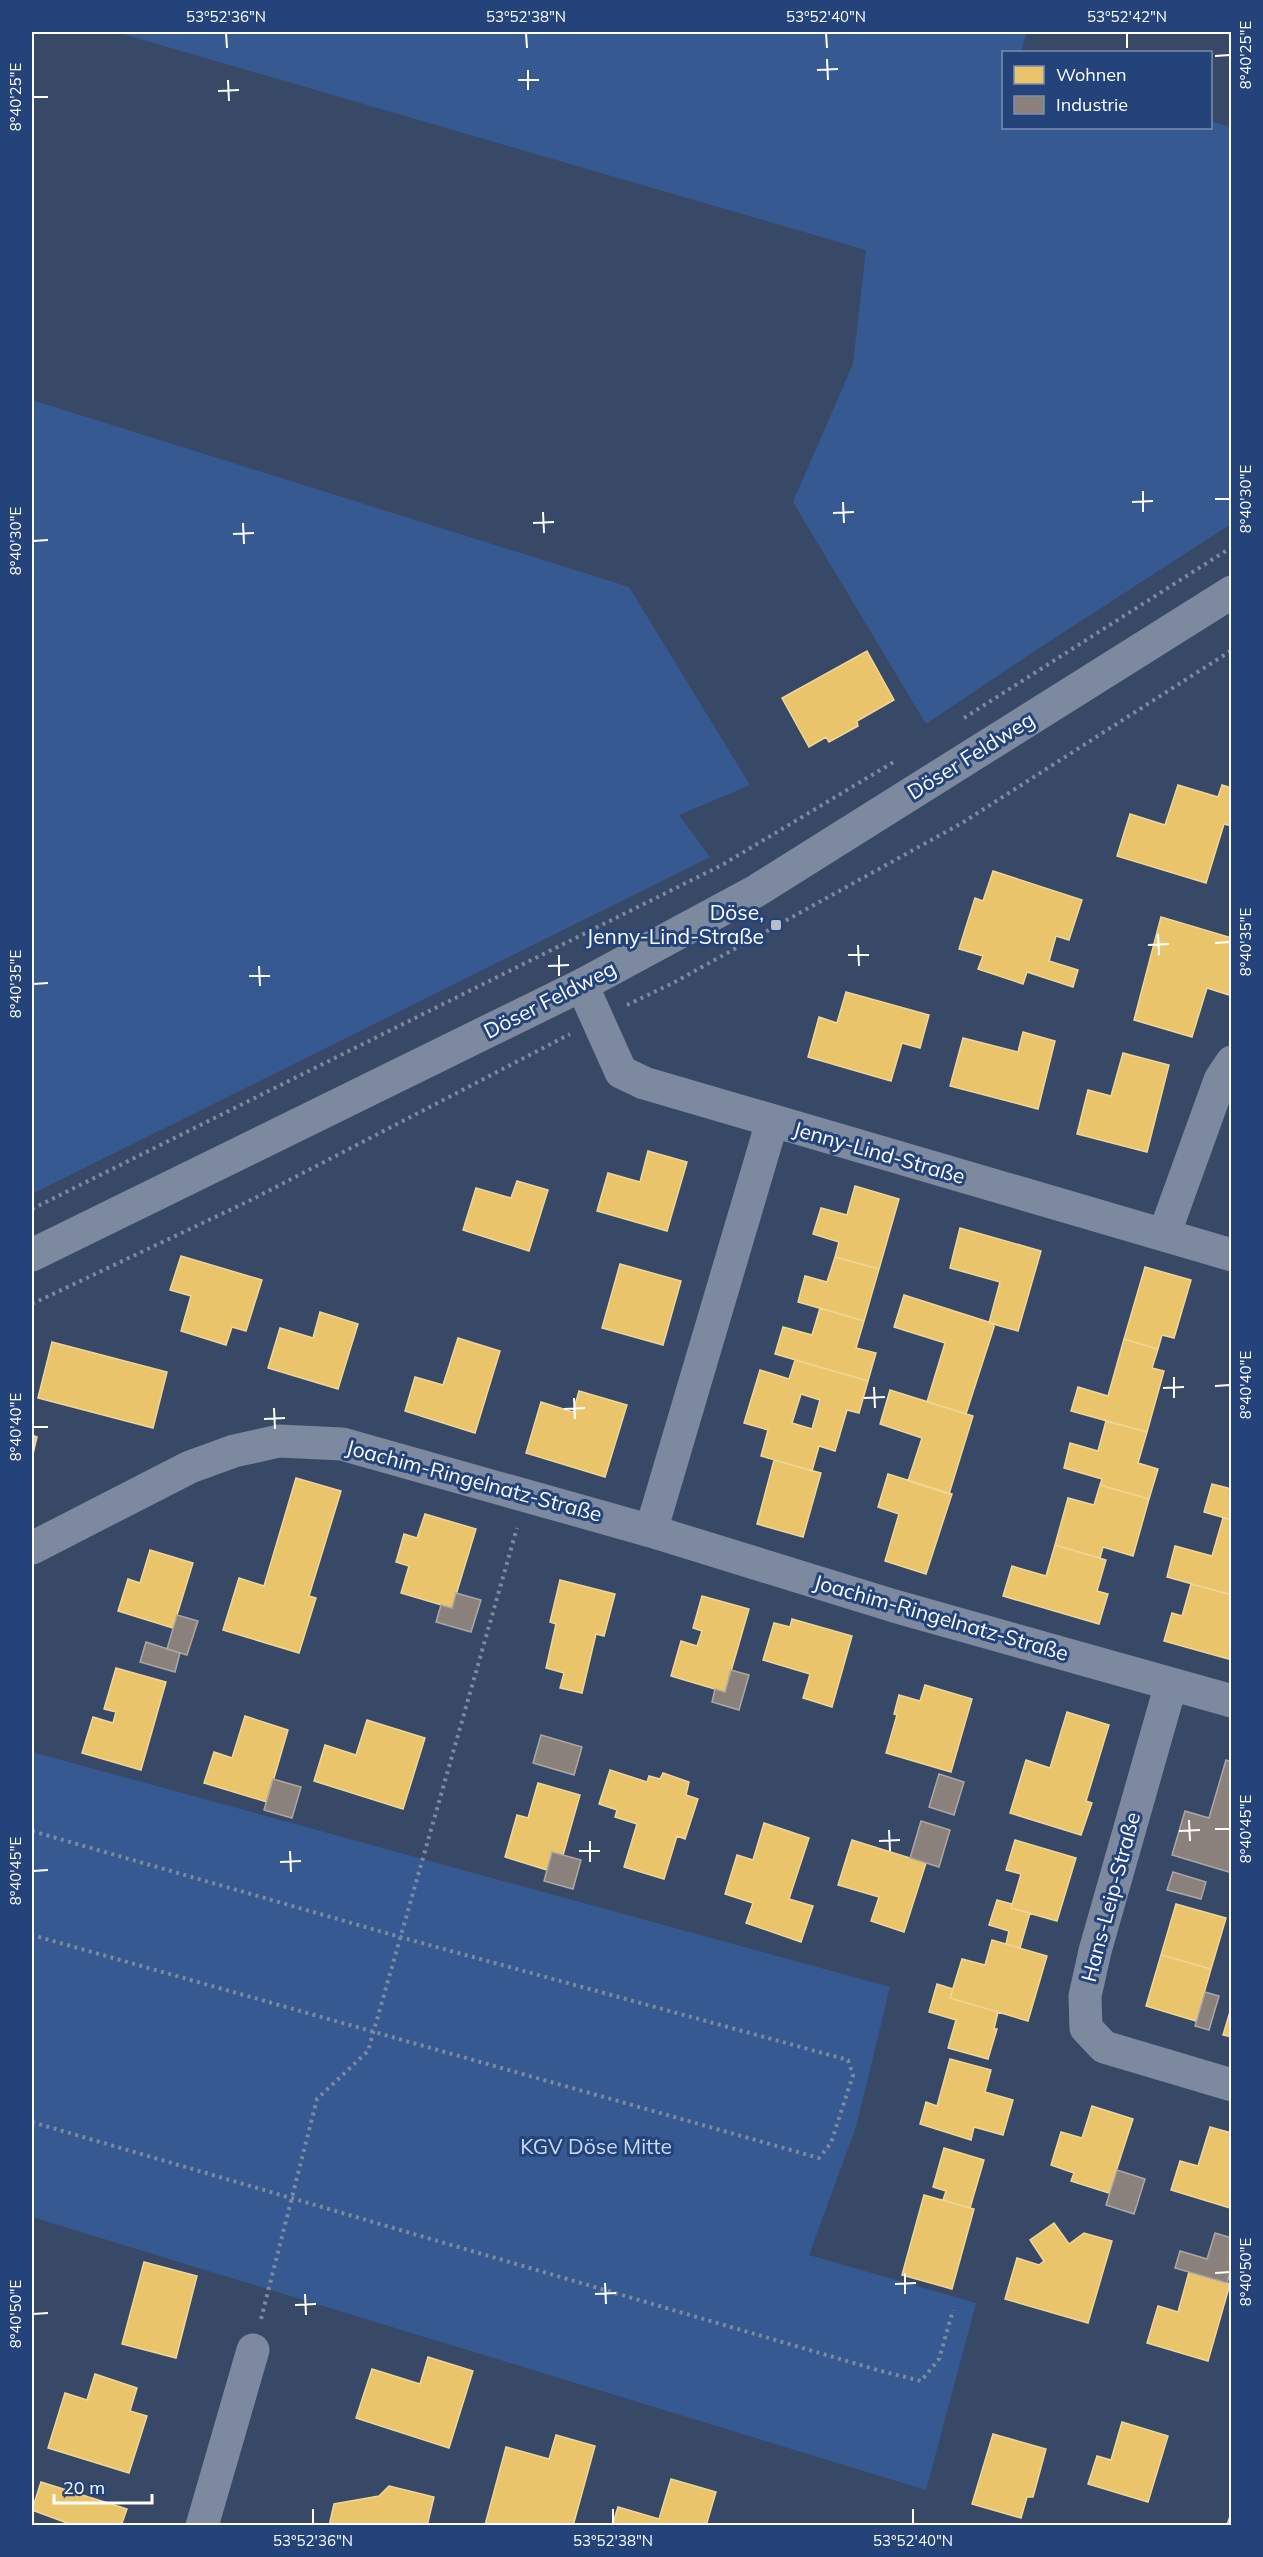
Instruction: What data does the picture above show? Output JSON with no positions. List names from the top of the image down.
{
  "streets": {
    "street": [
      "Döser Feldweg",
      "Jenny-Lind-Straße",
      "Joachim-Ringelnatz-Straße",
      "Hans-Leip-Straße"
    ]
  },
  "crossings": [
    ["Döser Feldweg", "Jenny-Lind-Straße"],
    ["Joachim-Ringelnatz-Straße", "Hans-Leip-Straße"]
  ],
  "parks": ["KGV Döse Mitte"],
  "places": {
    "transit": ["Döse, Jenny-Lind-Straße"]
  },
  "legend": ["Wohnen", "Industrie"],
  "scale_bar": "20 m",
  "coordinates": [
    "53°52'36\"N",
    "53°52'38\"N",
    "53°52'40\"N",
    "53°52'42\"N",
    "8°40'25\"E",
    "8°40'30\"E",
    "8°40'35\"E",
    "8°40'40\"E",
    "8°40'45\"E",
    "8°40'50\"E"
  ]
}
